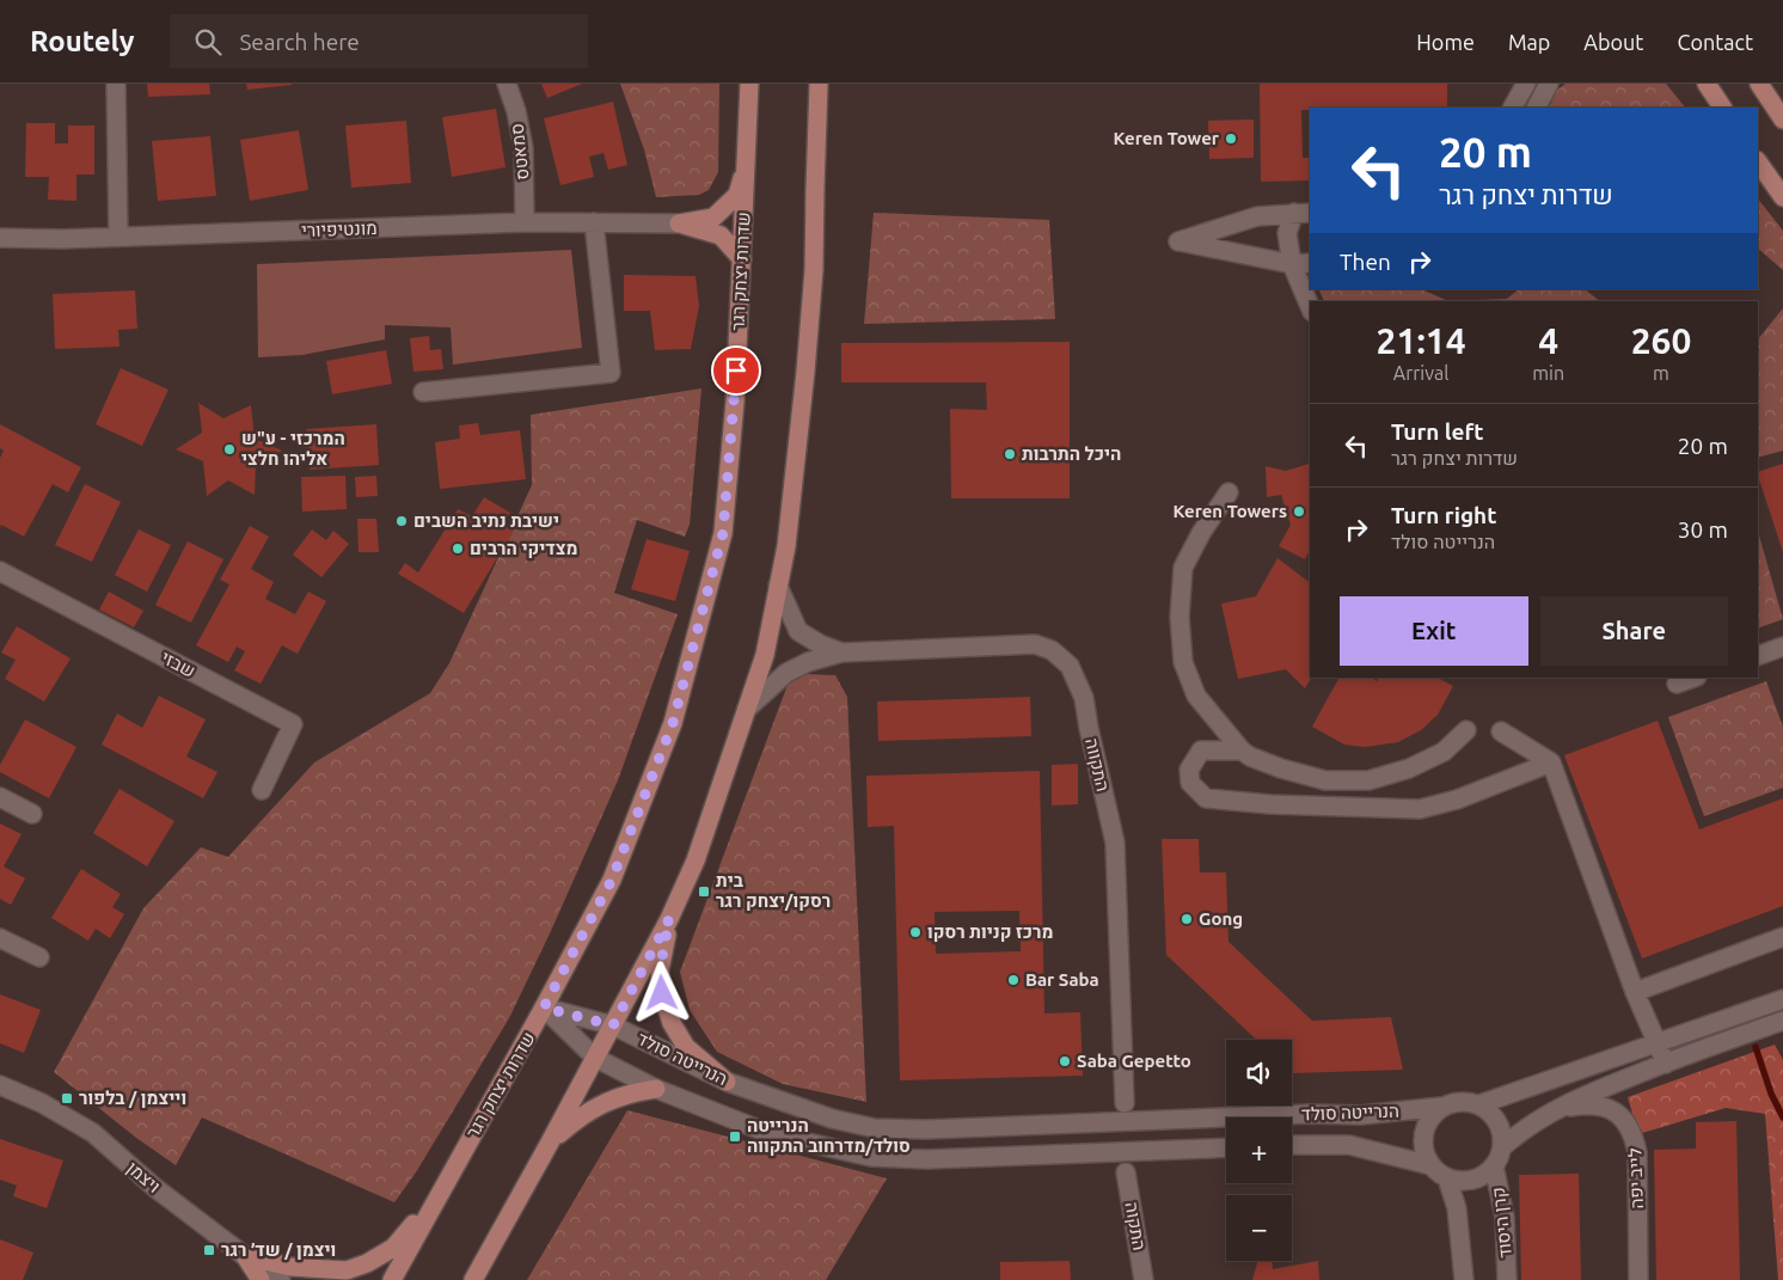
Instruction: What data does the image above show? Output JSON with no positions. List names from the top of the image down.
{
  "streets": {
    "main road": ["שדרות יצחק רגר"],
    "street": [
      "סמאטס",
      "מונטיפיורי",
      "שבזי",
      "התקווה",
      "הנרייטה סולד",
      "ויצמן",
      "לייב יפה",
      "קרן היסוד",
      "התקוה"
    ]
  },
  "crossings": [
    ["סמאטס", "מונטיפיורי"],
    ["שדרות יצחק רגר", "הנרייטה סולד"],
    ["הנרייטה סולד", "קרן היסוד"]
  ],
  "places": {
    "other": [
      "Keren Tower",
      "המרכזי - ע\"ש אליהו חלצי",
      "היכל התרבות",
      "Keren Towers",
      "ישיבת נתיב השבים",
      "מצדיקי הרבים",
      "Gong",
      "מרכז קניות רסקו",
      "Bar Saba",
      "Saba Gepetto"
    ],
    "transit": [
      "בית רסקו/יצחק רגר",
      "וייצמן / בלפור",
      "הנרייטה סולד/מדרחוב התקווה",
      "ויצמן / שד׳ רגר"
    ]
  },
  "page": {
    "header": "Routely",
    "search": "Search here",
    "nav": [
      "Home",
      "Map",
      "About",
      "Contact"
    ],
    "turn": ["20 m", "שדרות יצחק רגר"],
    "then": "Then",
    "eta": [
      "21:14",
      "Arrival",
      "4",
      "min",
      "260",
      "m"
    ],
    "list": [
      {
        "name": "Turn left",
        "note": "שדרות יצחק רגר",
        "value": "20 m"
      },
      {
        "name": "Turn right",
        "note": "הנרייטה סולד",
        "value": "30 m"
      }
    ],
    "buttons": ["Exit", "Share"],
    "map_buttons": ["+", "−"]
  }
}
